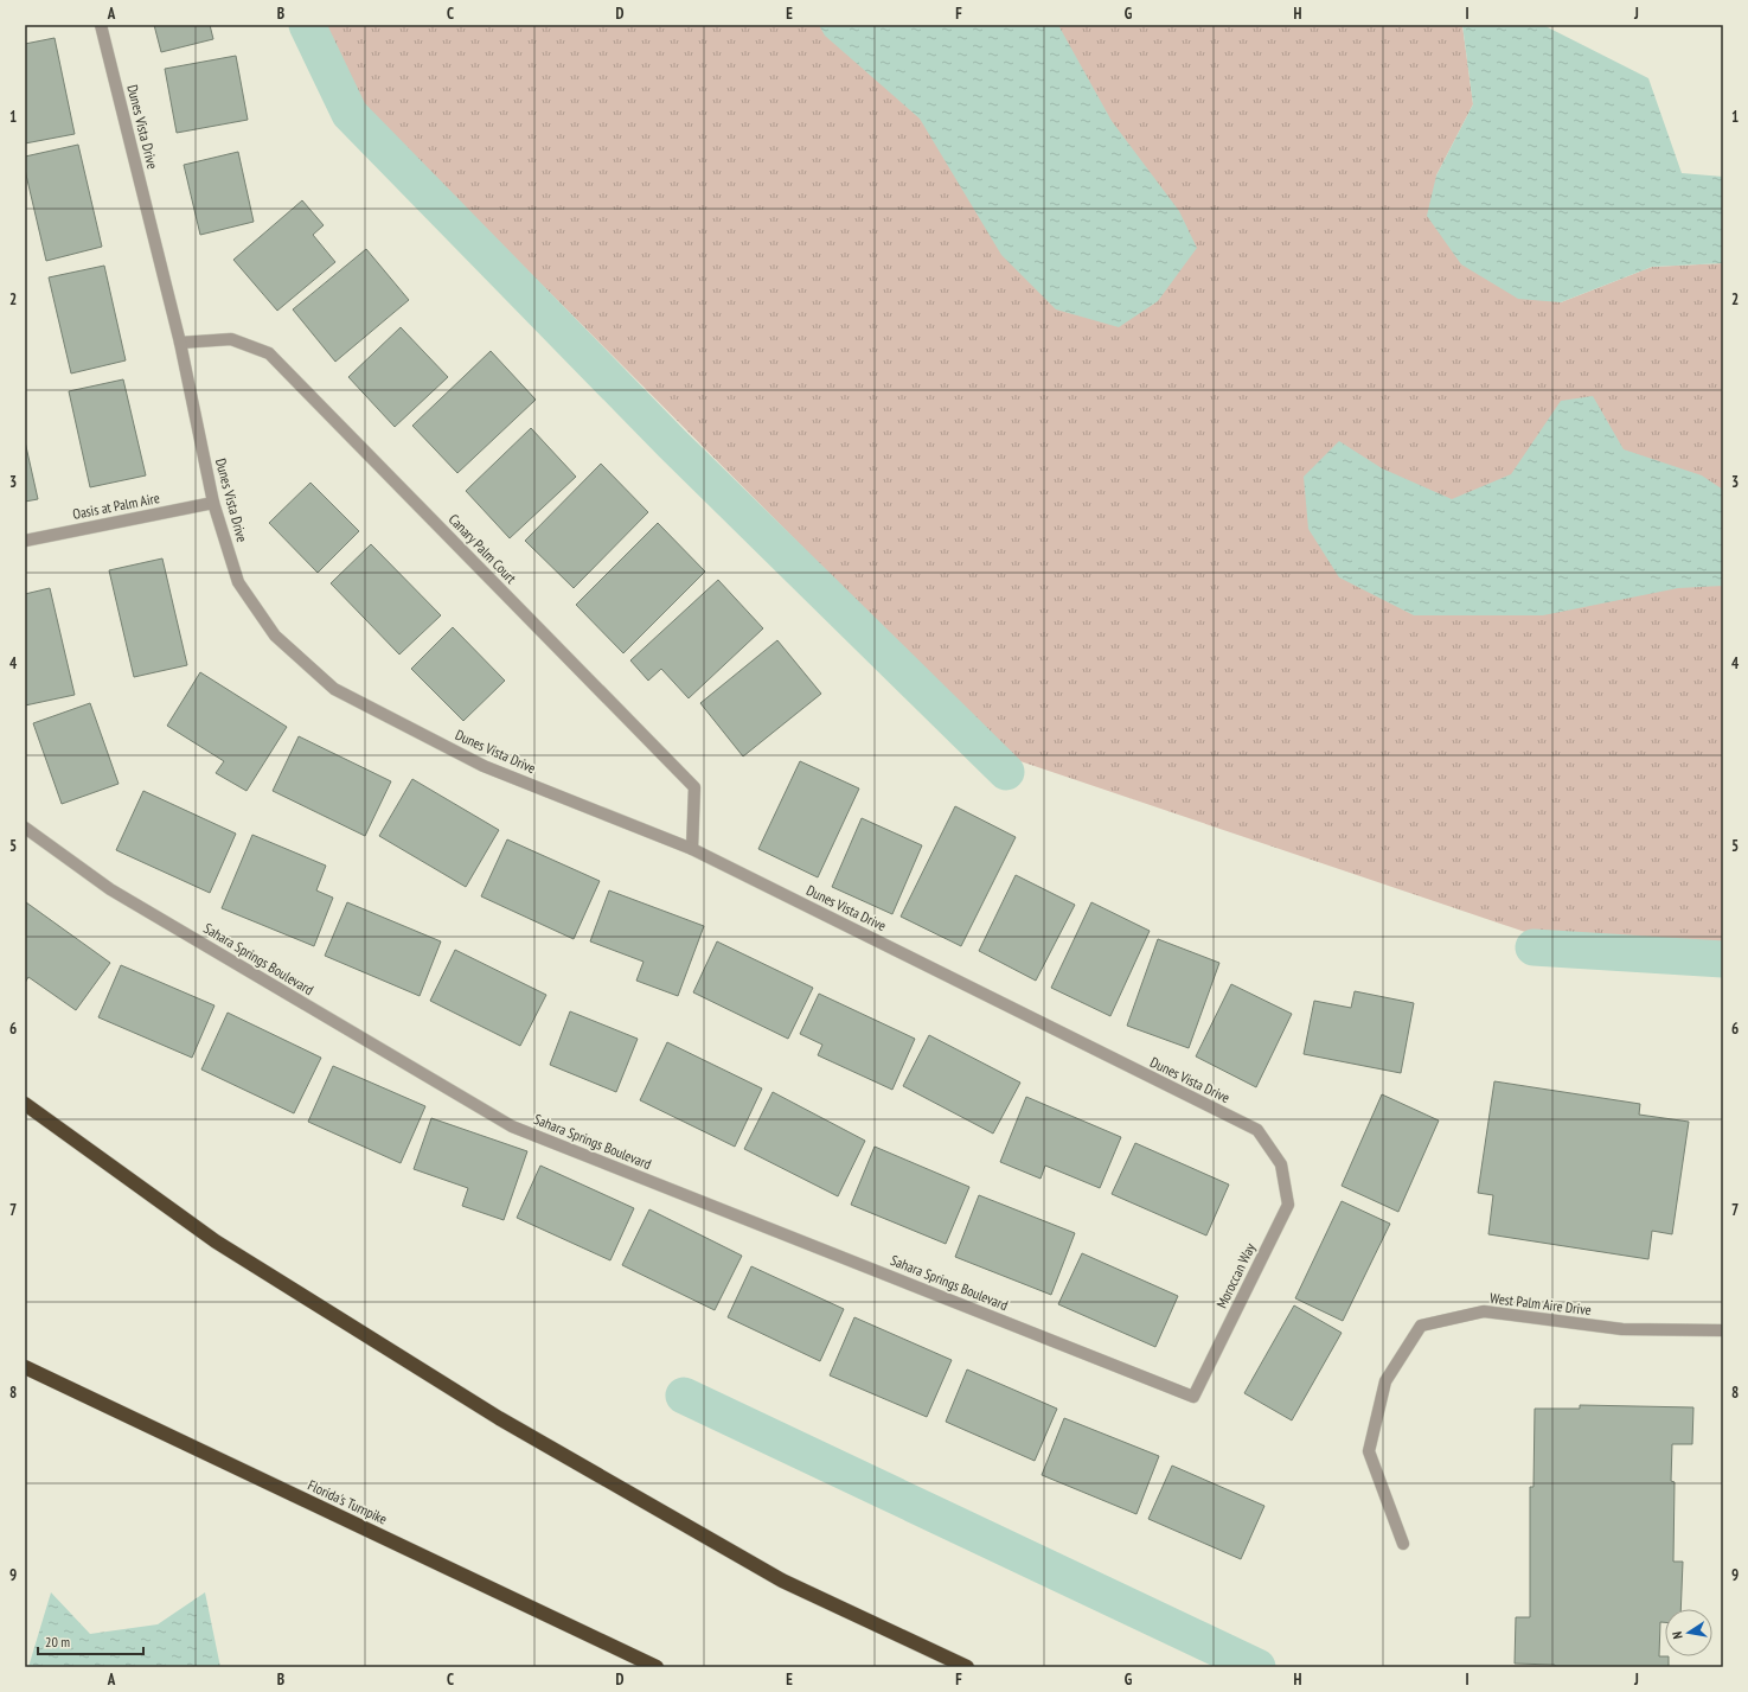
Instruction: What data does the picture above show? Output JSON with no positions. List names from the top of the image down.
{
  "streets": {
    "highway": ["Florida's Turnpike"],
    "street": [
      "Dunes Vista Drive",
      "Oasis at Palm Aire",
      "Canary Palm Court",
      "Sahara Springs Boulevard",
      "Moroccan Way",
      "West Palm Aire Drive"
    ]
  },
  "crossings": [
    ["Dunes Vista Drive", "Oasis at Palm Aire"],
    ["Dunes Vista Drive", "Canary Palm Court"],
    ["Dunes Vista Drive", "Moroccan Way"],
    ["Sahara Springs Boulevard", "Moroccan Way"]
  ],
  "scale_bar": "20 m",
  "north": "left",
  "grid": {
    "columns": [
      "A",
      "B",
      "C",
      "D",
      "E",
      "F",
      "G",
      "H",
      "I",
      "J"
    ],
    "rows": [
      "1",
      "2",
      "3",
      "4",
      "5",
      "6",
      "7",
      "8",
      "9"
    ]
  }
}
